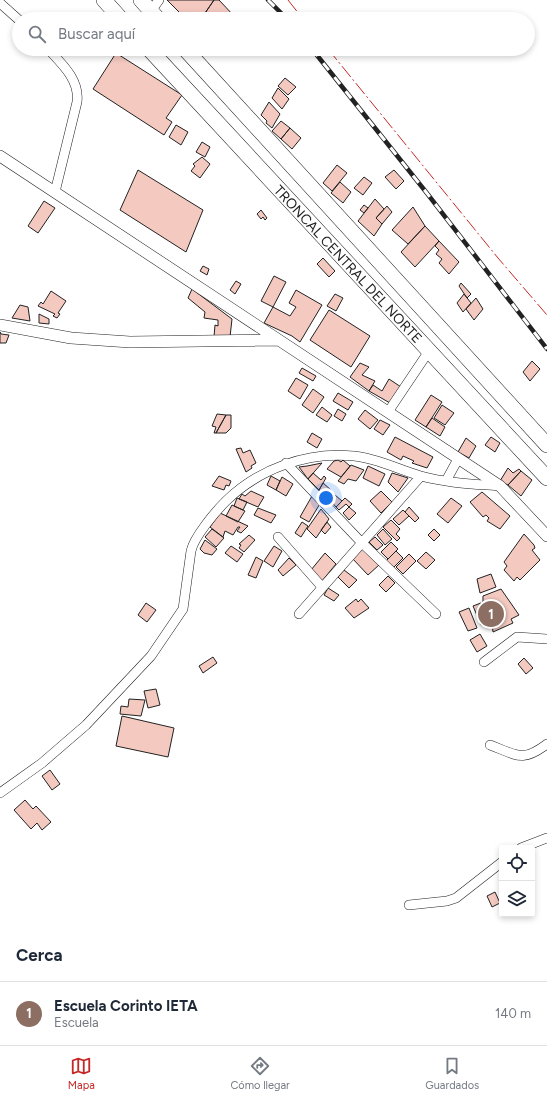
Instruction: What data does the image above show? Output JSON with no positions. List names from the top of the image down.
{
  "streets": {
    "highway": ["TRONCAL CENTRAL DEL NORTE"]
  },
  "page": {
    "search": "Buscar aquí",
    "pins": "1",
    "heading": "Cerca",
    "list": [
      {
        "mark": "1",
        "name": "Escuela Corinto IETA",
        "note": "Escuela",
        "value": "140 m"
      }
    ],
    "nav": ["Mapa", "Cómo llegar", "Guardados"]
  }
}
